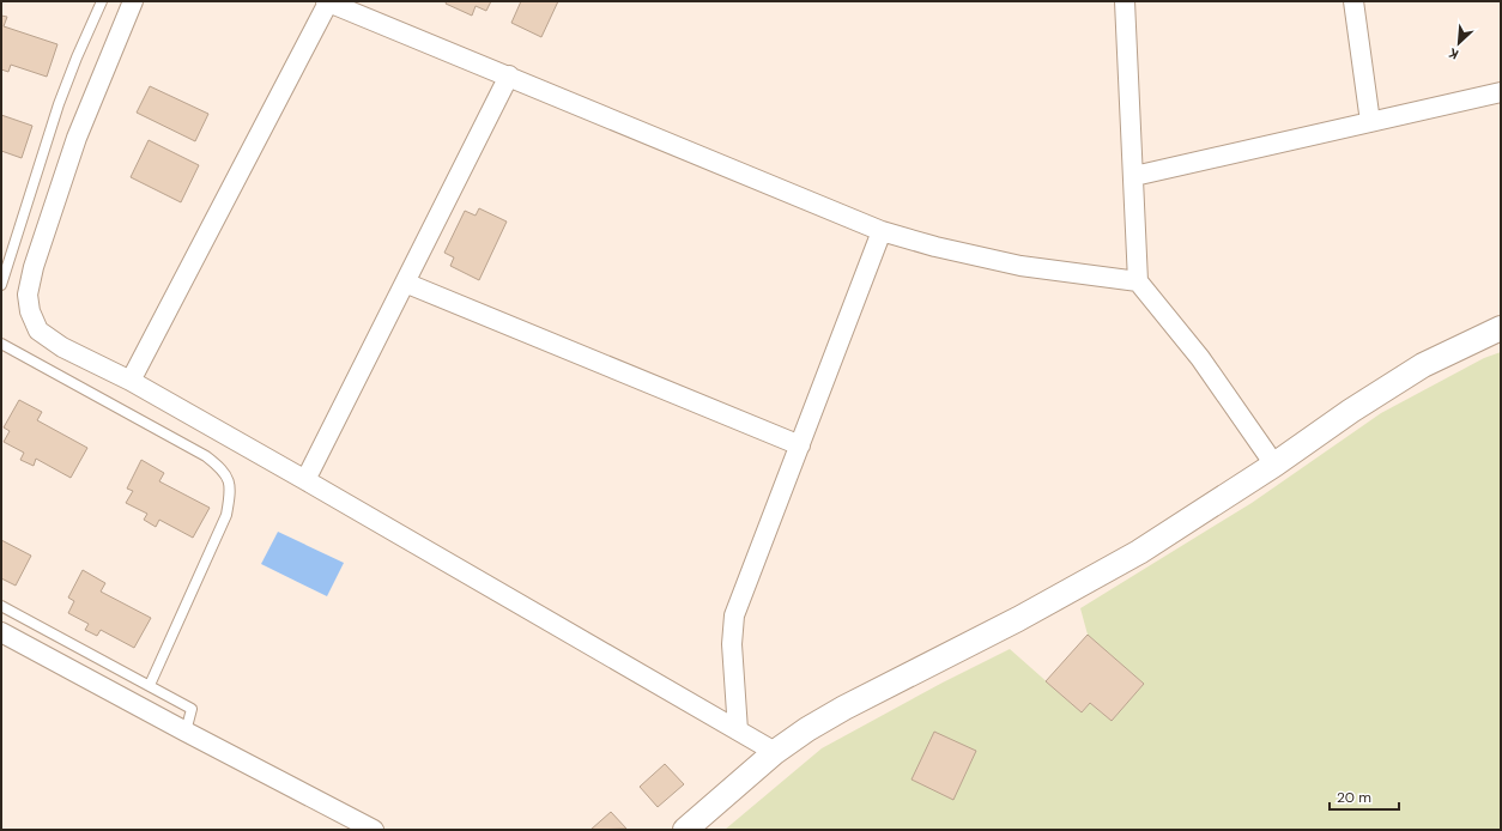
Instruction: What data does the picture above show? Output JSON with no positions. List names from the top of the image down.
{
  "scale_bar": "20 m",
  "north": "bottom left"
}
